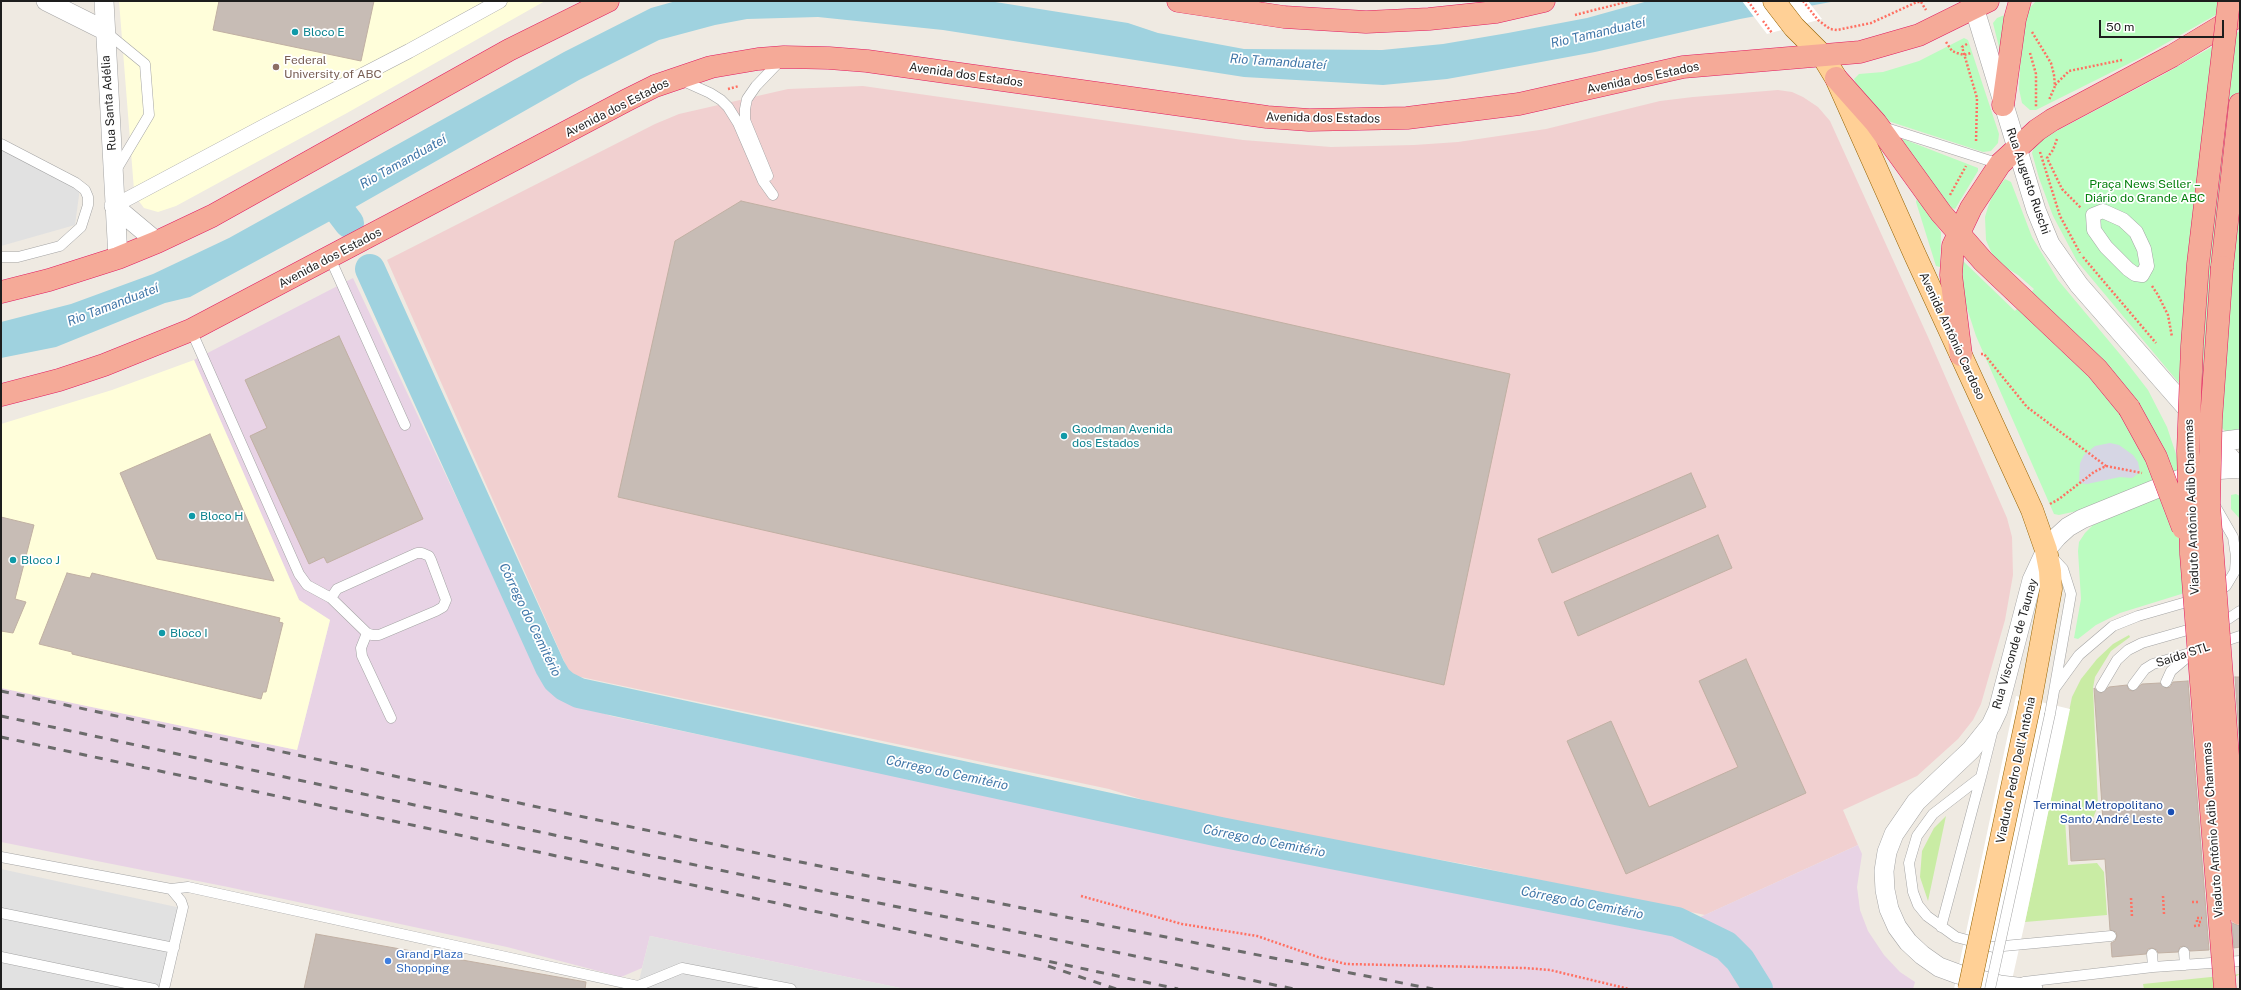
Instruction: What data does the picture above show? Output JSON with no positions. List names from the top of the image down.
{
  "streets": {
    "highway": ["Avenida dos Estados", "Viaduto Antônio Adib Chammas"],
    "main road": ["Avenida Antônio Cardoso", "Viaduto Pedro Dell'Antônia"],
    "street": ["Rua Santa Adélia", "Rua Augusto Ruschi", "Rua Visconde de Taunay"],
    "lane": ["Saída STL"]
  },
  "crossings": [
    ["Avenida dos Estados", "Rua Augusto Ruschi"],
    ["Avenida dos Estados", "Avenida Antônio Cardoso"],
    ["Rua Augusto Ruschi", "Rua Visconde de Taunay"],
    ["Avenida Antônio Cardoso", "Rua Visconde de Taunay"],
    ["Avenida Antônio Cardoso", "Viaduto Pedro Dell'Antônia"],
    ["Rua Visconde de Taunay", "Viaduto Pedro Dell'Antônia"]
  ],
  "water": ["Rio Tamanduateí", "Córrego do Cemitério"],
  "parks": ["Praça News Seller – Diário do Grande ABC"],
  "places": [
    "Bloco E",
    "Federal University of ABC",
    "Goodman Avenida dos Estados",
    "Bloco H",
    "Bloco J",
    "Bloco I",
    "Terminal Metropolitano Santo André Leste",
    "Grand Plaza Shopping"
  ],
  "scale_bar": "50 m"
}
